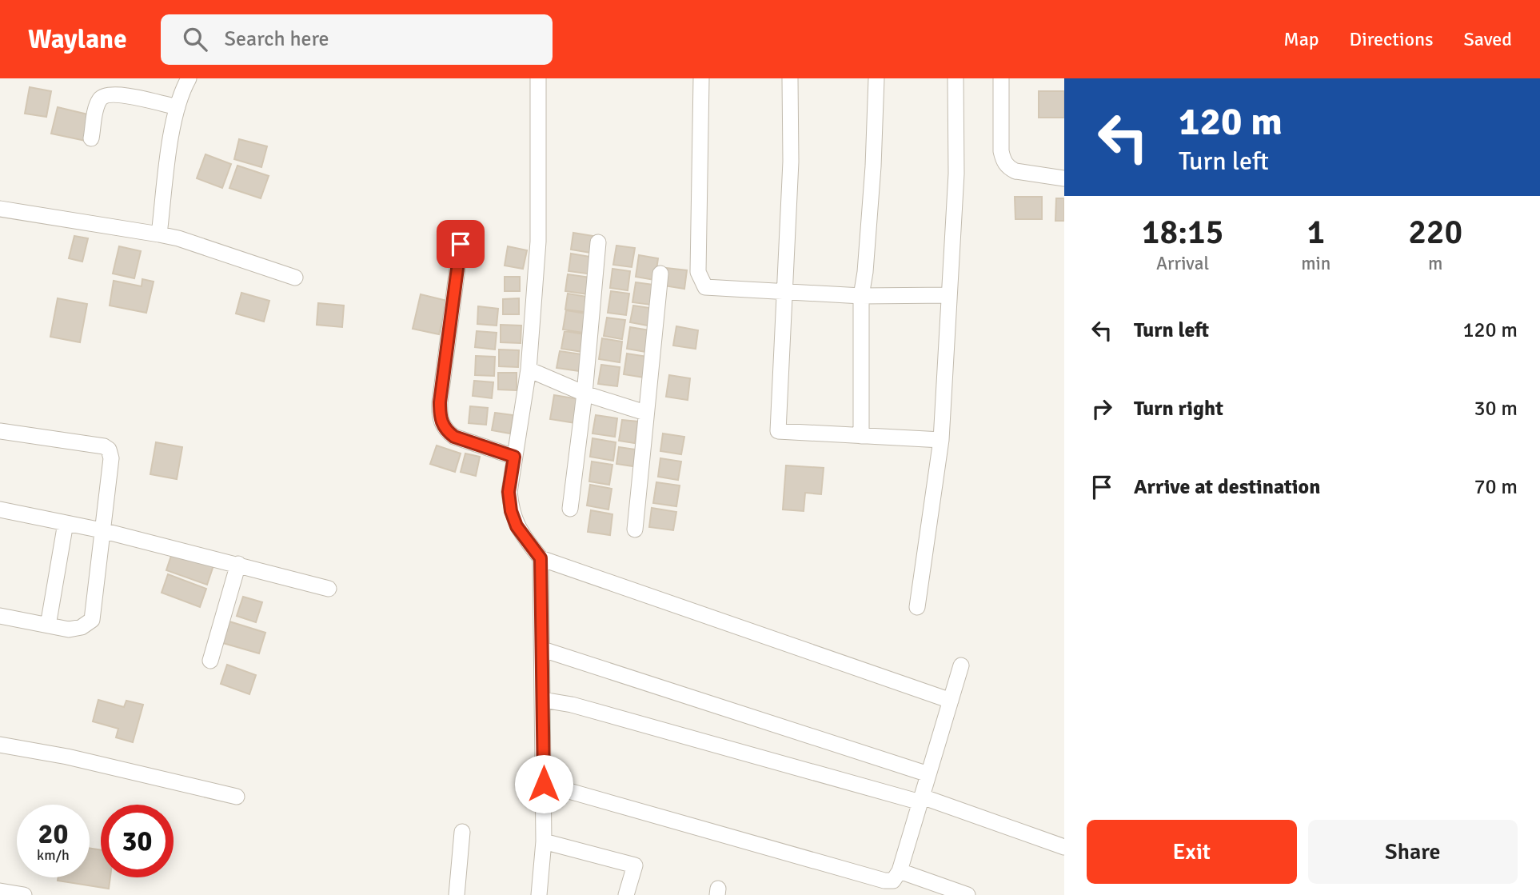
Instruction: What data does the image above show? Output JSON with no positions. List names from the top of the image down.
{
  "page": {
    "header": "Waylane",
    "search": "Search here",
    "nav": ["Map", "Directions", "Saved"],
    "turn": ["120 m", "Turn left"],
    "eta": [
      "18:15",
      "Arrival",
      "1",
      "min",
      "220",
      "m"
    ],
    "list": [
      {
        "name": "Turn left",
        "value": "120 m"
      },
      {
        "name": "Turn right",
        "value": "30 m"
      },
      {
        "name": "Arrive at destination",
        "value": "70 m"
      }
    ],
    "speed": "20 km/h",
    "limit": "30",
    "buttons": ["Exit", "Share"]
  }
}
